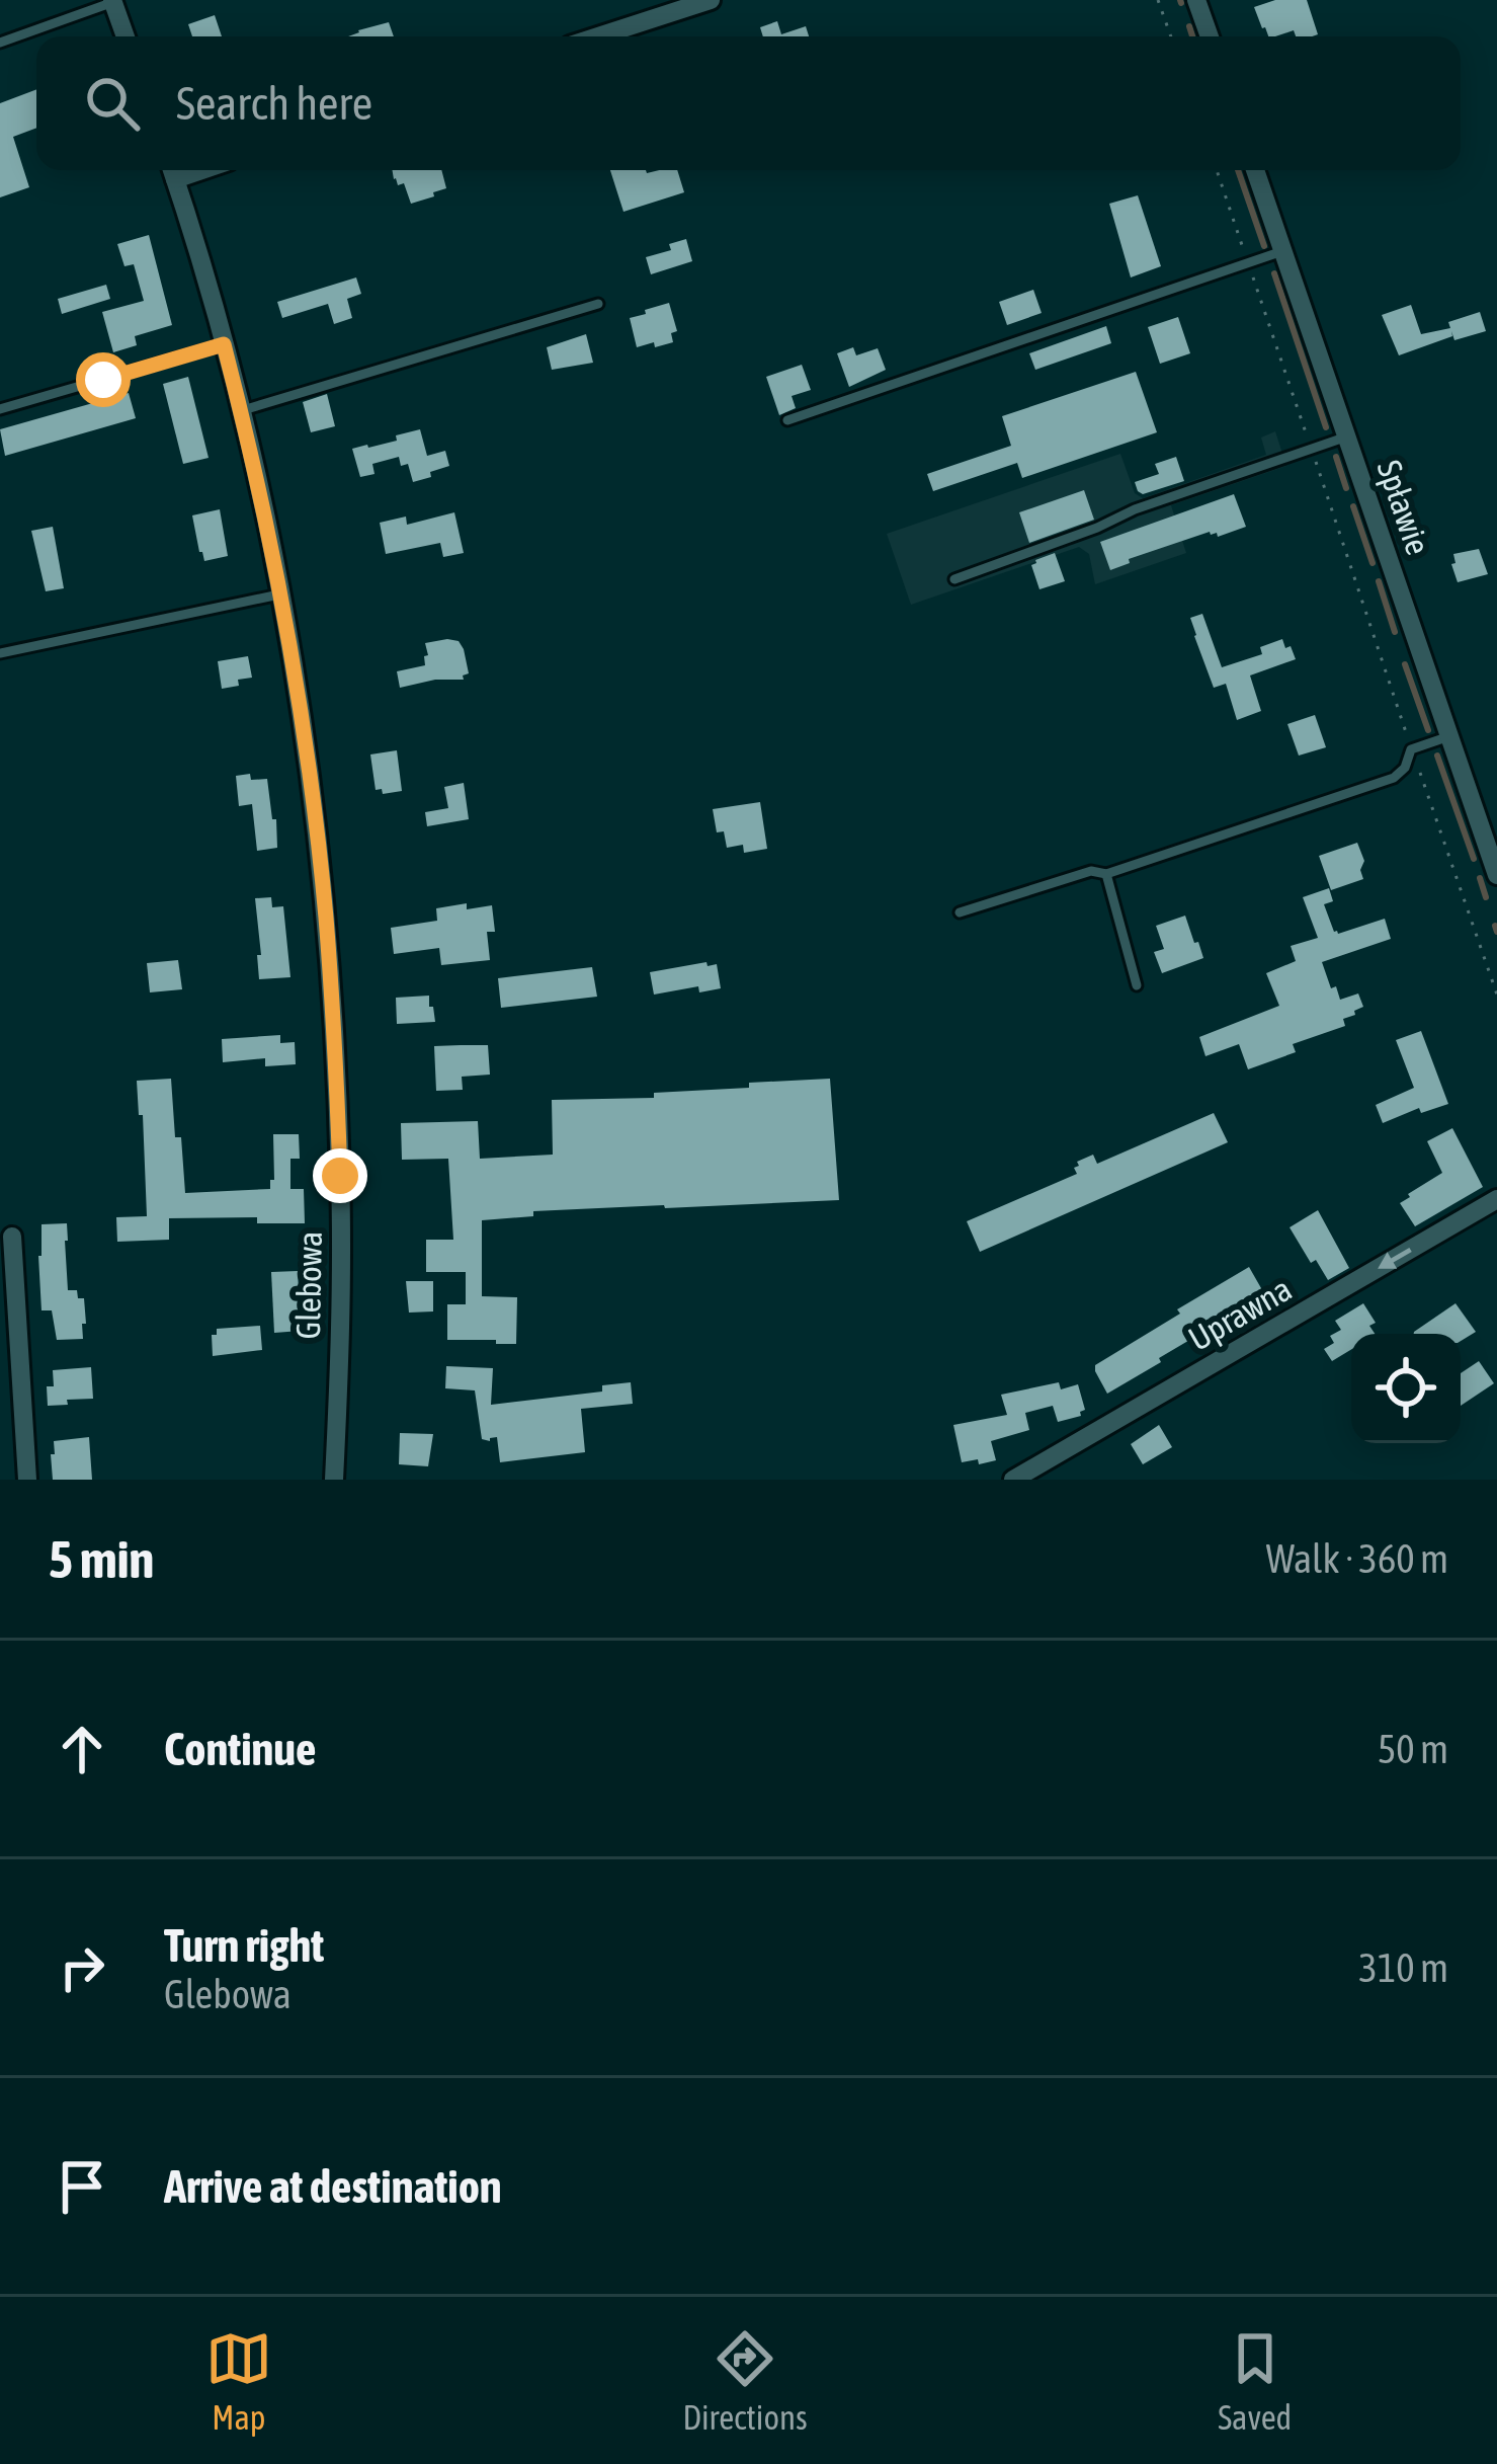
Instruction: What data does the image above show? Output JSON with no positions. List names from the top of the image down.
{
  "streets": {
    "street": ["Spławie", "Glebowa", "Uprawna"]
  },
  "one_way": ["Uprawna"],
  "page": {
    "search": "Search here",
    "heading": ["5 min", "Walk · 360 m"],
    "list": [
      ["Continue", "50 m"],
      ["Turn right", "Glebowa", "310 m"],
      "Arrive at destination"
    ],
    "nav": ["Map", "Directions", "Saved"]
  }
}
